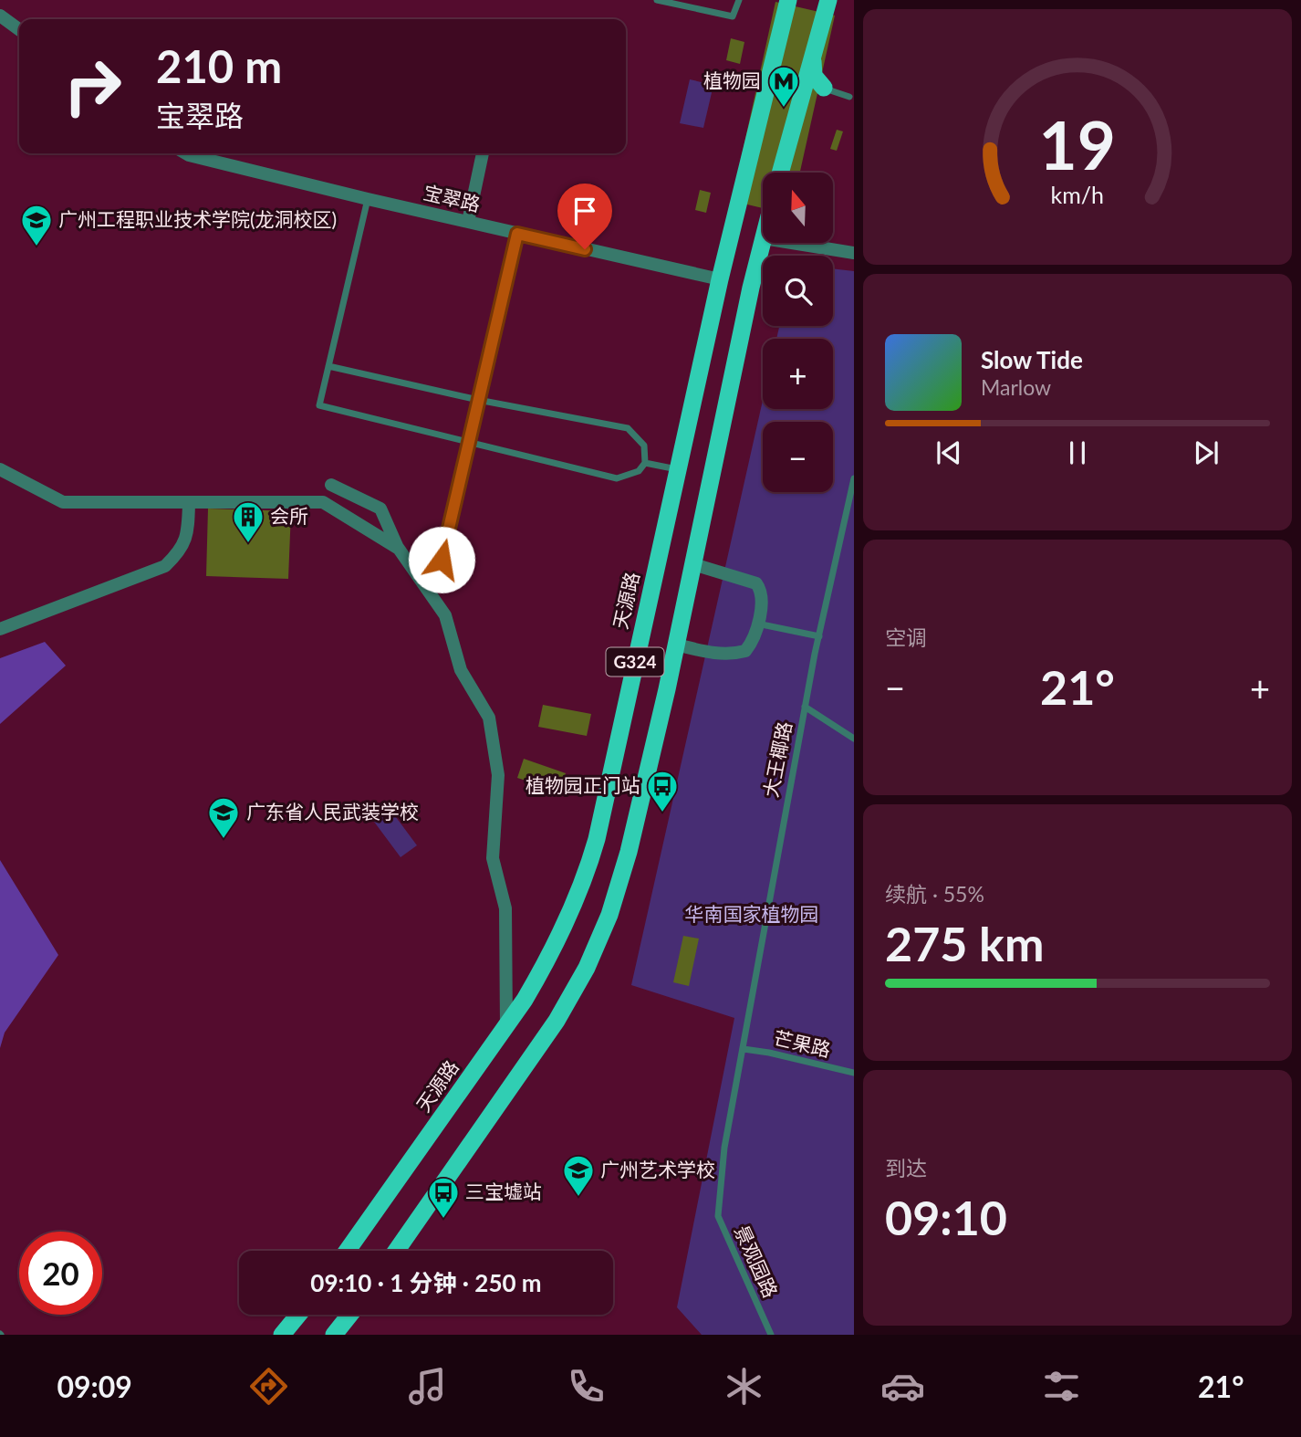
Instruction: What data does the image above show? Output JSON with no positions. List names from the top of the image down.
{
  "streets": {
    "highway": ["天源路", "G324"],
    "street": ["宝翠路"],
    "lane": ["大王椰路", "芒果路", "景观园路"]
  },
  "crossings": [
    ["宝翠路", "天源路"],
    ["大王椰路", "芒果路"],
    ["大王椰路", "景观园路"],
    ["芒果路", "景观园路"]
  ],
  "parks": ["华南国家植物园"],
  "places": {
    "metro station": ["植物园"],
    "school or university": ["广州工程职业技术学院(龙洞校区)", "广东省人民武装学校", "广州艺术学校"],
    "building": ["会所"],
    "bus stop": ["植物园正门站", "三宝墟站"]
  },
  "north": "top",
  "page": {
    "turn": ["210 m", "宝翠路"],
    "map_buttons": ["+", "−"],
    "song": ["Slow Tide", "Marlow"],
    "tile": [
      "空调",
      ["续航 · 55%", "275 km"],
      ["到达", "09:10"]
    ],
    "heat": ["−", "21°", "+"],
    "limit": "20",
    "trip": "09:10 · 1 分钟 · 250 m",
    "tabs": ["09:09", "21°"],
    "gauge": ["19", "km/h"]
  }
}
